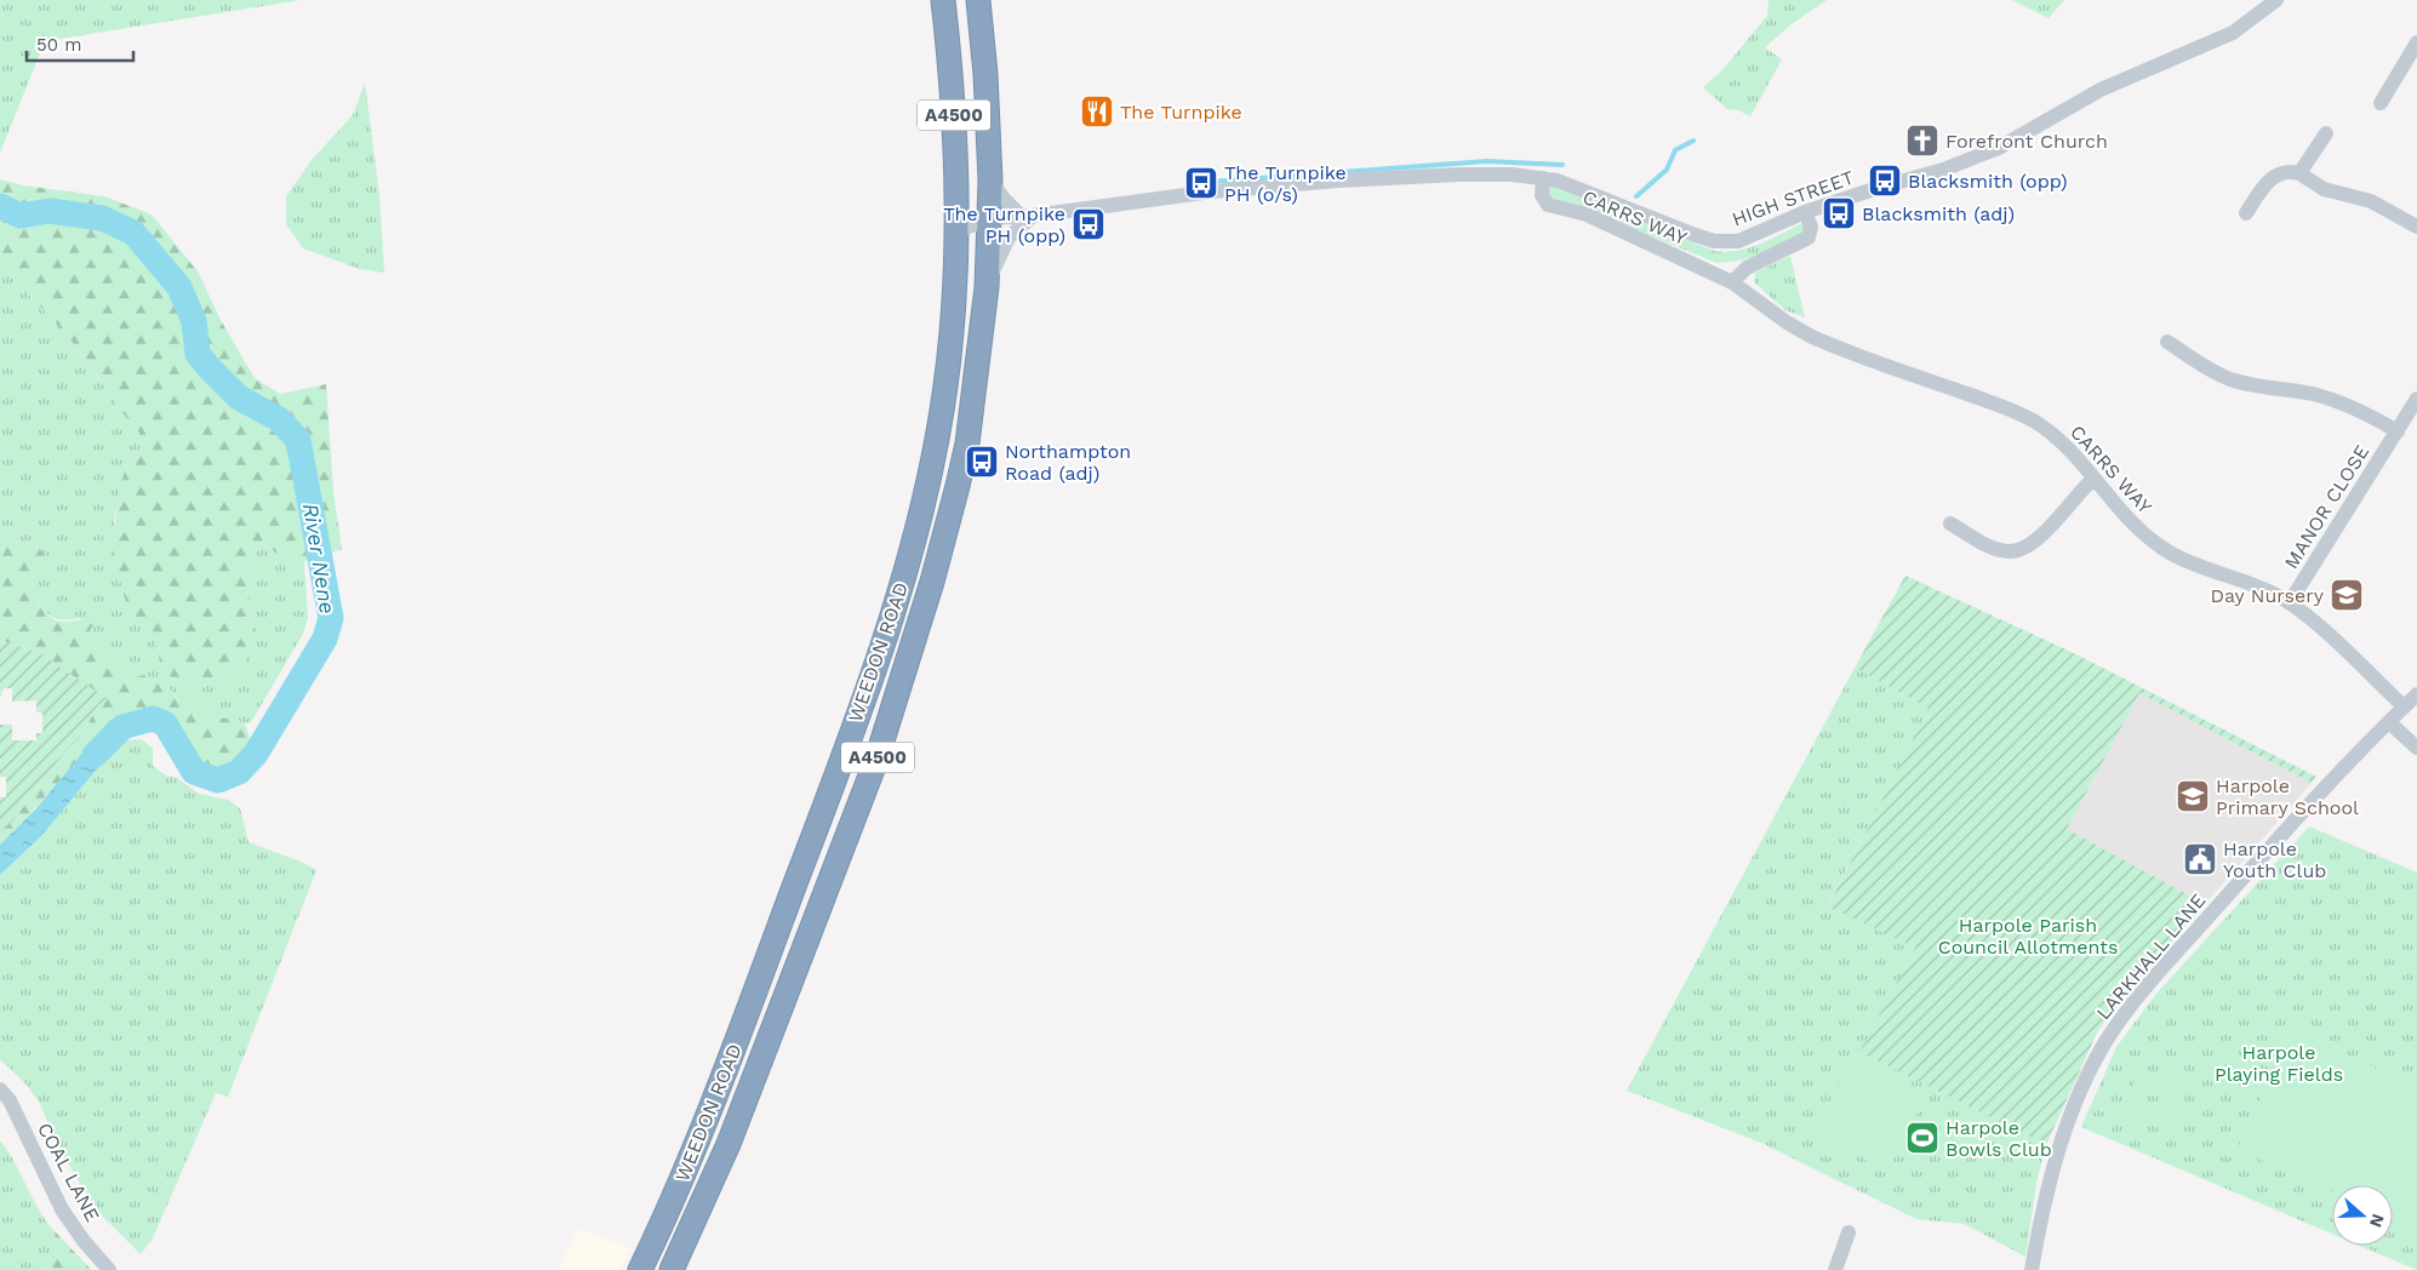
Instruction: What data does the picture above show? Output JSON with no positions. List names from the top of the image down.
{
  "streets": {
    "highway": ["A4500", "WEEDON ROAD"],
    "street": [
      "HIGH STREET",
      "CARRS WAY",
      "MANOR CLOSE",
      "LARKHALL LANE",
      "COAL LANE"
    ]
  },
  "crossings": [
    ["HIGH STREET", "CARRS WAY"],
    ["HIGH STREET", "WEEDON ROAD"],
    ["CARRS WAY", "MANOR CLOSE"],
    ["CARRS WAY", "LARKHALL LANE"]
  ],
  "water": ["River Nene"],
  "parks": ["Harpole Parish Council Allotments", "Harpole Playing Fields"],
  "places": {
    "restaurant": ["The Turnpike"],
    "church": ["Forefront Church"],
    "bus stop": [
      "Blacksmith (opp)",
      "The Turnpike PH (o/s)",
      "Blacksmith (adj)",
      "The Turnpike PH (opp)",
      "Northampton Road (adj)"
    ],
    "school or university": ["Day Nursery", "Harpole Primary School"],
    "public building": ["Harpole Youth Club"],
    "sports": ["Harpole Bowls Club"]
  },
  "scale_bar": "50 m",
  "north": "right"
}
